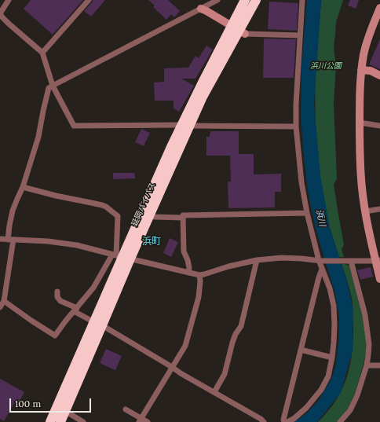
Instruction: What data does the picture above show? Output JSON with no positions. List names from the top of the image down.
{
  "streets": {
    "highway": ["延岡バイパス"]
  },
  "districts": ["浜町"],
  "water": ["浜川"],
  "parks": ["浜川公園"],
  "scale_bar": "100 m"
}
